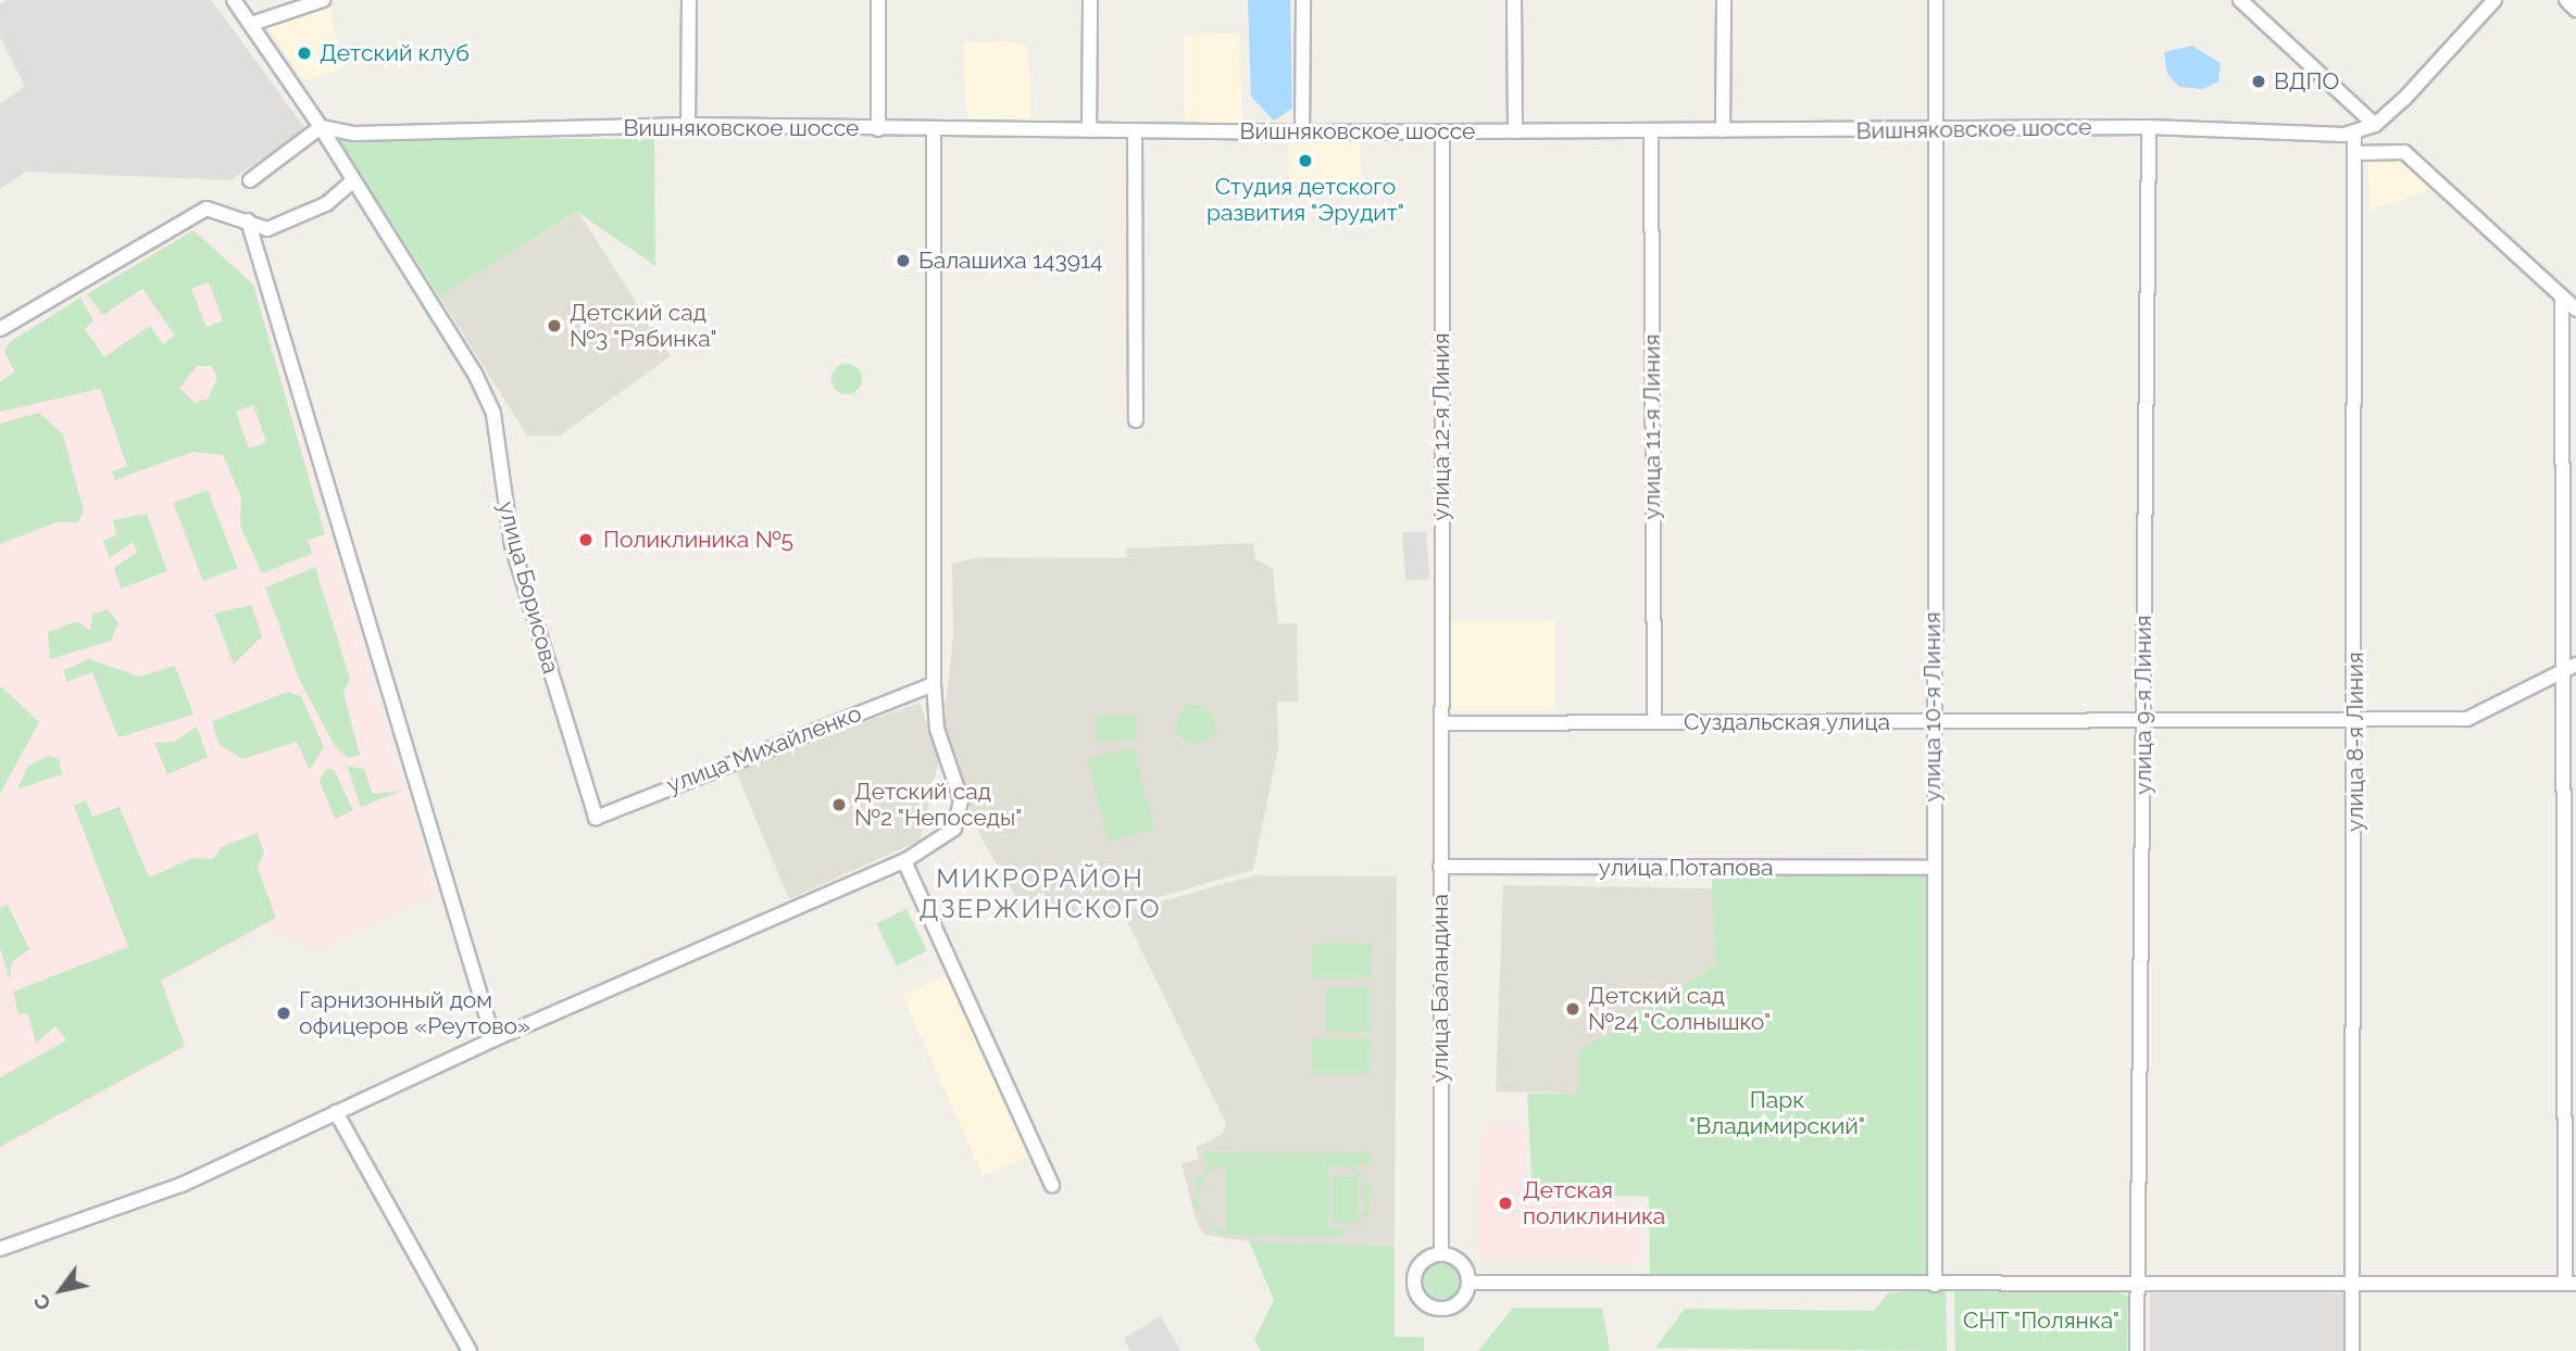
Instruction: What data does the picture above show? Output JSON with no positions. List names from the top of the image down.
{
  "streets": {
    "street": [
      "Вишняковское шоссе",
      "улица 12-я Линия",
      "улица 11-я Линия",
      "улица Борисова",
      "улица 9-я Линия",
      "улица 10-я Линия",
      "Суздальская улица",
      "улица 8-я Линия",
      "улица Михайленко",
      "улица Потапова",
      "улица Баландина"
    ]
  },
  "crossings": [
    ["Вишняковское шоссе", "улица 12-я Линия"],
    ["Вишняковское шоссе", "улица 11-я Линия"],
    ["Вишняковское шоссе", "улица Борисова"],
    ["Вишняковское шоссе", "улица 9-я Линия"],
    ["Вишняковское шоссе", "улица 10-я Линия"],
    ["Вишняковское шоссе", "улица 8-я Линия"],
    ["улица 12-я Линия", "Суздальская улица"],
    ["улица 12-я Линия", "улица Баландина"],
    ["улица 11-я Линия", "Суздальская улица"],
    ["улица Борисова", "улица Михайленко"],
    ["улица 9-я Линия", "Суздальская улица"],
    ["улица 10-я Линия", "Суздальская улица"],
    ["улица 10-я Линия", "улица Потапова"],
    ["Суздальская улица", "улица 8-я Линия"],
    ["Суздальская улица", "улица Баландина"],
    ["улица Потапова", "улица Баландина"]
  ],
  "districts": ["МИКРОРАЙОН ДЗЕРЖИНСКОГО"],
  "parks": ["Парк \"Владимирский\"", "СНТ \"Полянка\""],
  "places": [
    "Детский клуб",
    "ВДПО",
    "Студия детского развития \"Эрудит\"",
    "Балашиха 143914",
    "Детский сад №3 \"Рябинка\"",
    "Поликлиника №5",
    "Детский сад №2 \"Непоседы\"",
    "Детский сад №24 \"Солнышко\"",
    "Гарнизонный дом офицеров «Реутово»",
    "Детская поликлиника"
  ],
  "north": "bottom left"
}
